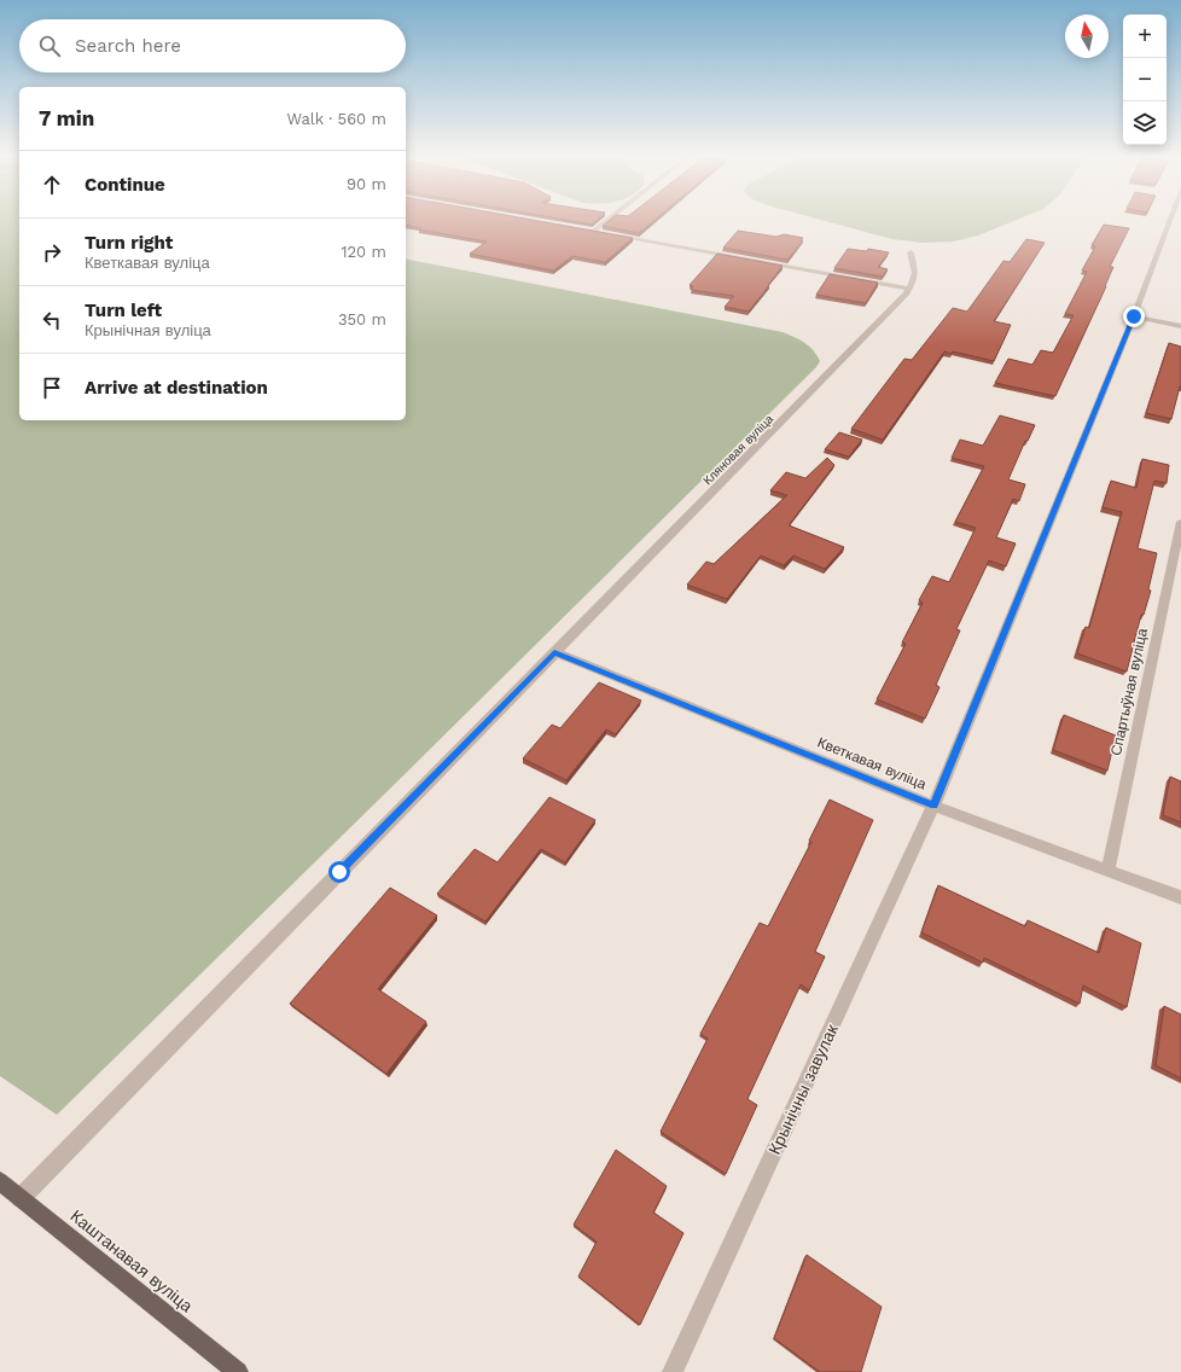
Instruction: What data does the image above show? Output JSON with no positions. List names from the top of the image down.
{
  "streets": {
    "main road": ["Каштанавая вуліца"],
    "street": [
      "Кляновая вуліца",
      "Спартыўная вуліца",
      "Кветкавая вуліца",
      "Крынічны завулак"
    ]
  },
  "crossings": [
    ["Кляновая вуліца", "Кветкавая вуліца"],
    ["Кляновая вуліца", "Каштанавая вуліца"],
    ["Спартыўная вуліца", "Кветкавая вуліца"],
    ["Кветкавая вуліца", "Крынічны завулак"]
  ],
  "north": "top",
  "page": {
    "map_buttons": ["+", "−"],
    "search": "Search here",
    "heading": ["7 min", "Walk · 560 m"],
    "list": [
      ["Continue", "90 m"],
      ["Turn right", "Кветкавая вуліца", "120 m"],
      ["Turn left", "Крынічная вуліца", "350 m"],
      "Arrive at destination"
    ]
  }
}
